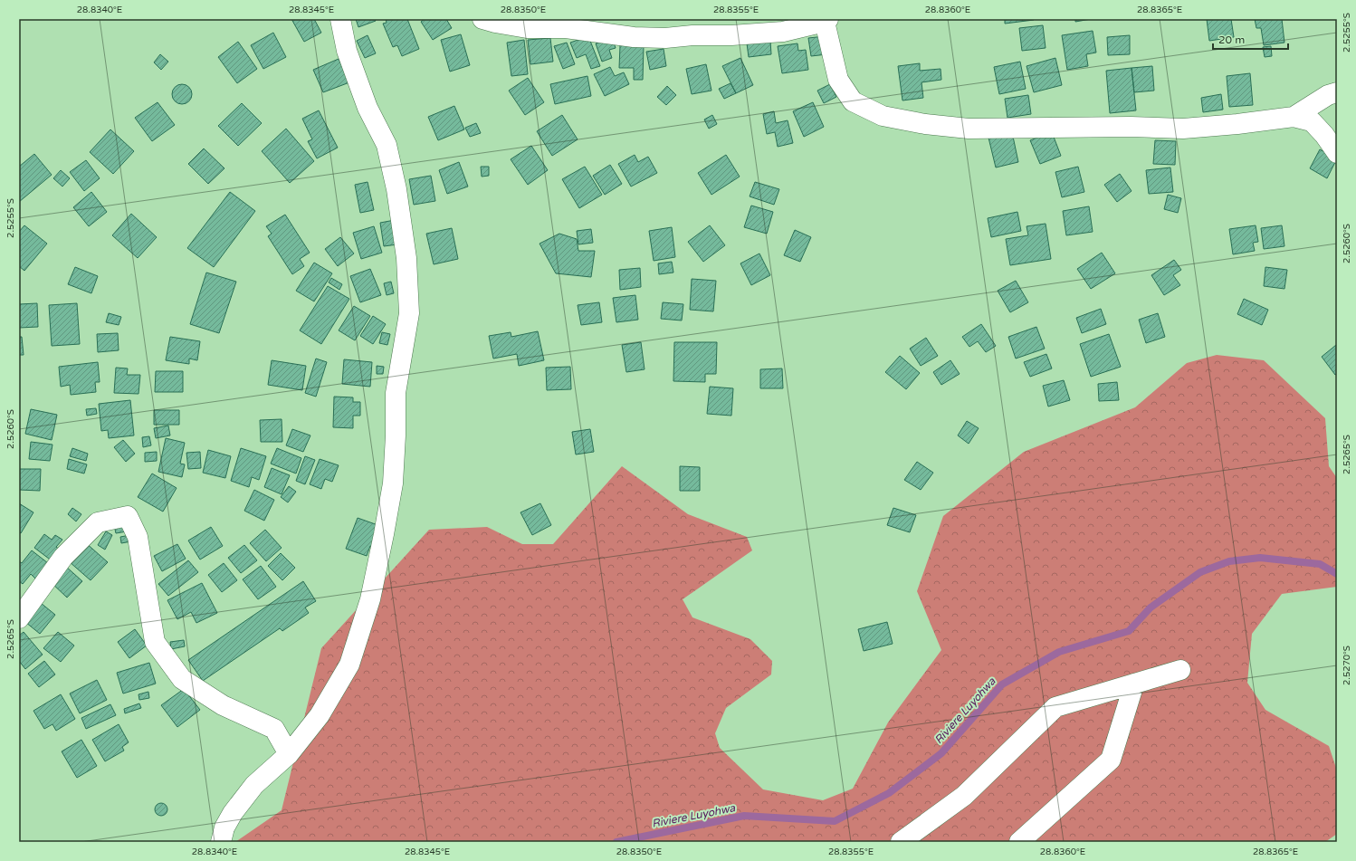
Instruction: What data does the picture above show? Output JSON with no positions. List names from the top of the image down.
{
  "water": ["Riviere Luyohwa"],
  "scale_bar": "20 m",
  "coordinates": [
    "28.8340°E",
    "28.8345°E",
    "28.8350°E",
    "28.8355°E",
    "28.8360°E",
    "28.8365°E",
    "2.5255°S",
    "2.5260°S",
    "2.5265°S",
    "2.5270°S"
  ]
}
